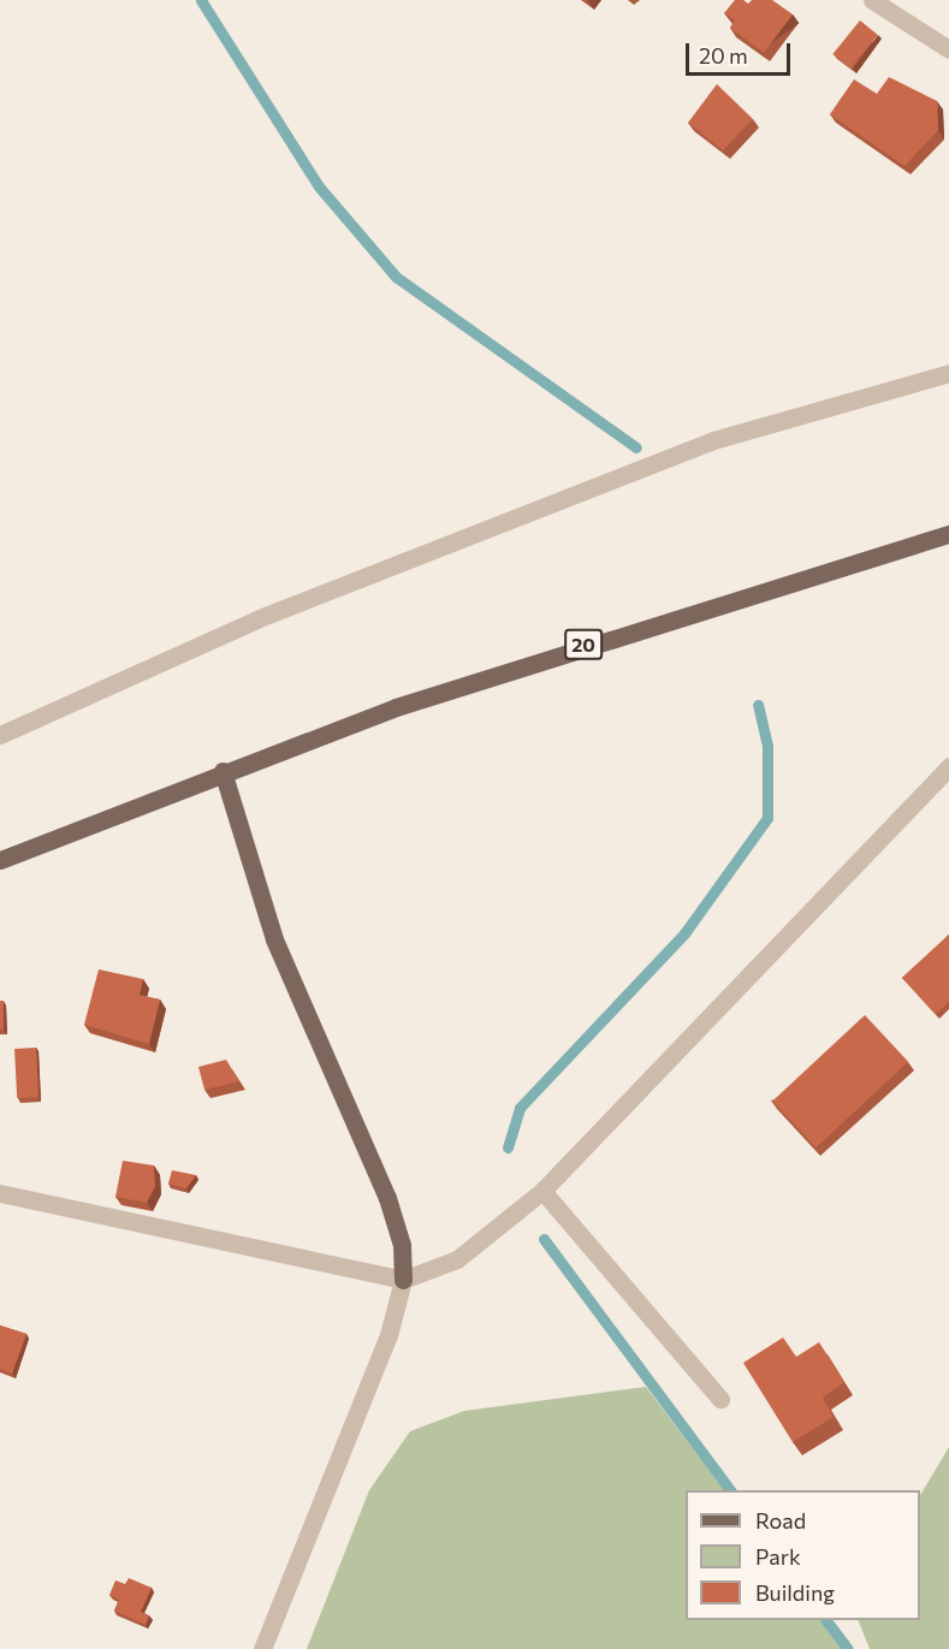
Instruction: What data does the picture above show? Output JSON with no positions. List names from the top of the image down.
{
  "streets": {
    "main road": ["20"]
  },
  "legend": ["Road", "Park", "Building"],
  "scale_bar": "20 m"
}
